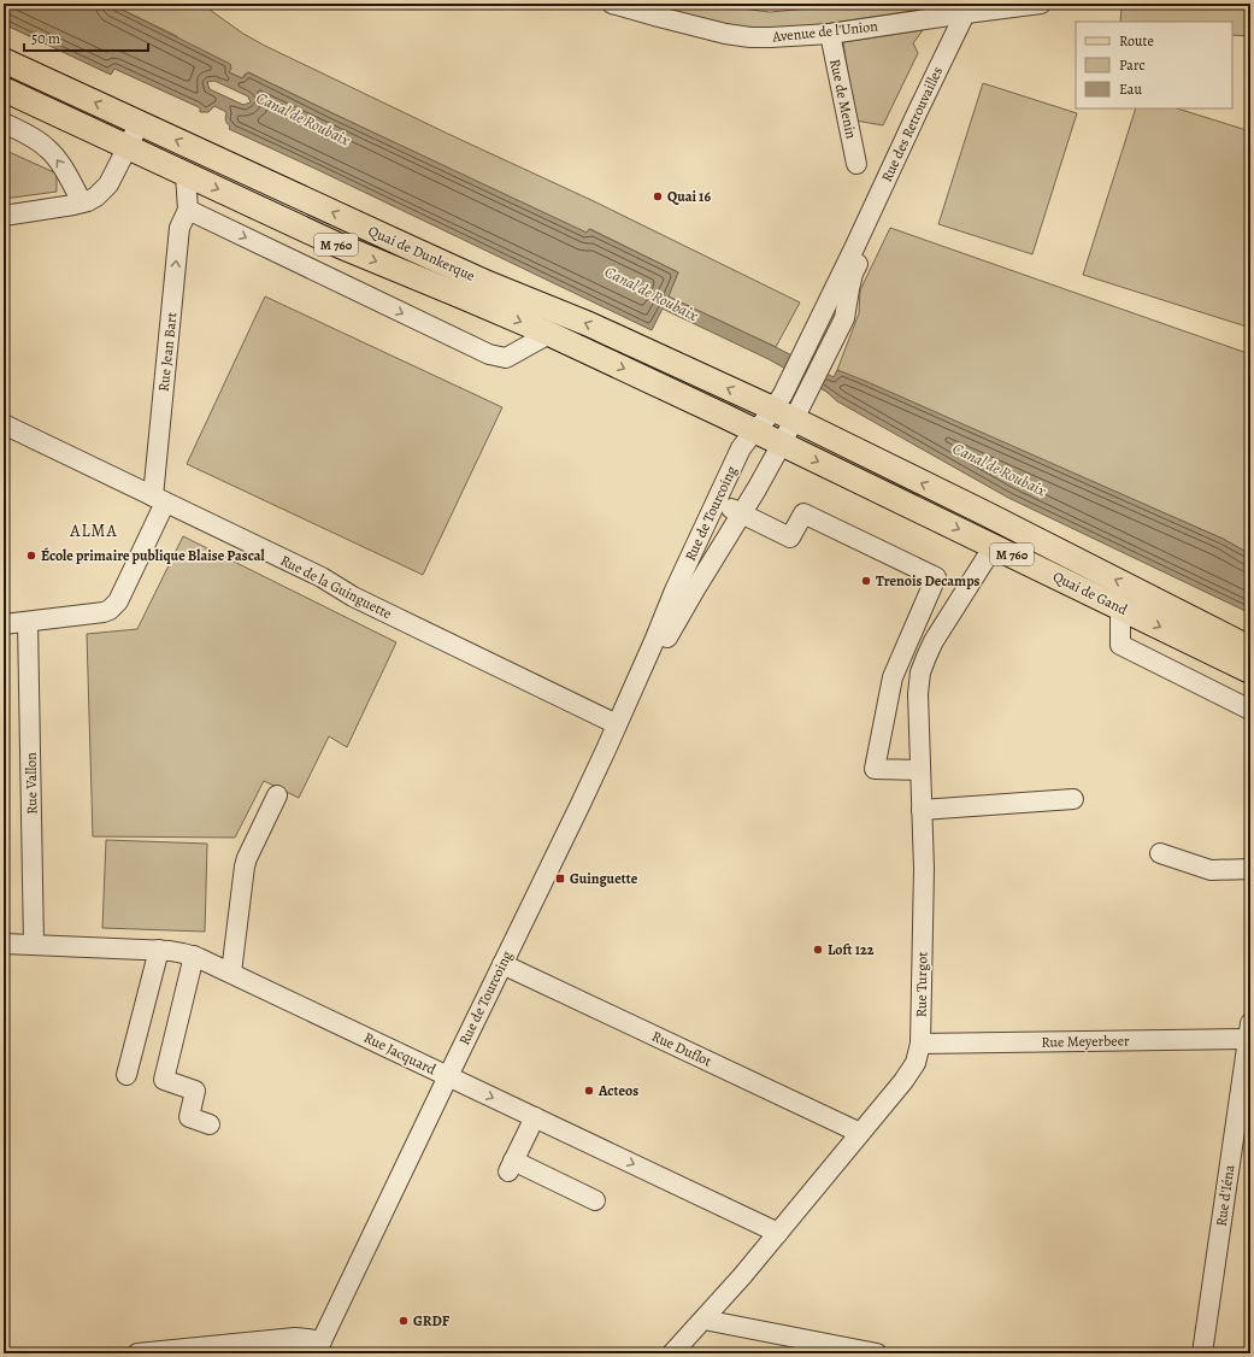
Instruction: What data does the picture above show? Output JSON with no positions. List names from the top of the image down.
{
  "streets": {
    "main road": ["M 760", "Quai de Dunkerque", "Quai de Gand"],
    "street": [
      "Avenue de l'Union",
      "Rue de Menin",
      "Rue des Retrouvailles",
      "Rue Jean Bart",
      "Rue de Tourcoing",
      "Rue de la Guinguette",
      "Rue Vallon",
      "Rue Turgot",
      "Rue Meyerbeer",
      "Rue Duflot",
      "Rue Jacquard",
      "Rue d'Iéna"
    ]
  },
  "crossings": [
    ["Avenue de l'Union", "Rue de Menin"],
    ["Avenue de l'Union", "Rue des Retrouvailles"],
    ["Quai de Dunkerque", "Rue de Tourcoing"],
    ["Quai de Dunkerque", "Quai de Gand"],
    ["Rue Jean Bart", "Rue de la Guinguette"],
    ["Rue Jean Bart", "Rue Vallon"],
    ["Rue de Tourcoing", "Rue de la Guinguette"],
    ["Rue de Tourcoing", "Quai de Gand"],
    ["Rue de Tourcoing", "Rue Duflot"],
    ["Rue de Tourcoing", "Rue Jacquard"],
    ["Quai de Gand", "Rue Turgot"],
    ["Rue Vallon", "Rue Jacquard"],
    ["Rue Turgot", "Rue Meyerbeer"],
    ["Rue Turgot", "Rue Duflot"],
    ["Rue Turgot", "Rue Jacquard"],
    ["Rue Meyerbeer", "Rue d'Iéna"]
  ],
  "one_way": ["Rue Jean Bart", "Rue Jacquard"],
  "districts": ["ALMA"],
  "water": ["Canal de Roubaix"],
  "places": {
    "other": [
      "Quai 16",
      "École primaire publique Blaise Pascal",
      "Trenois Decamps",
      "Loft 122",
      "Acteos",
      "GRDF"
    ],
    "transit": ["Guinguette"]
  },
  "legend": ["Route", "Parc", "Eau"],
  "scale_bar": "50 m"
}
